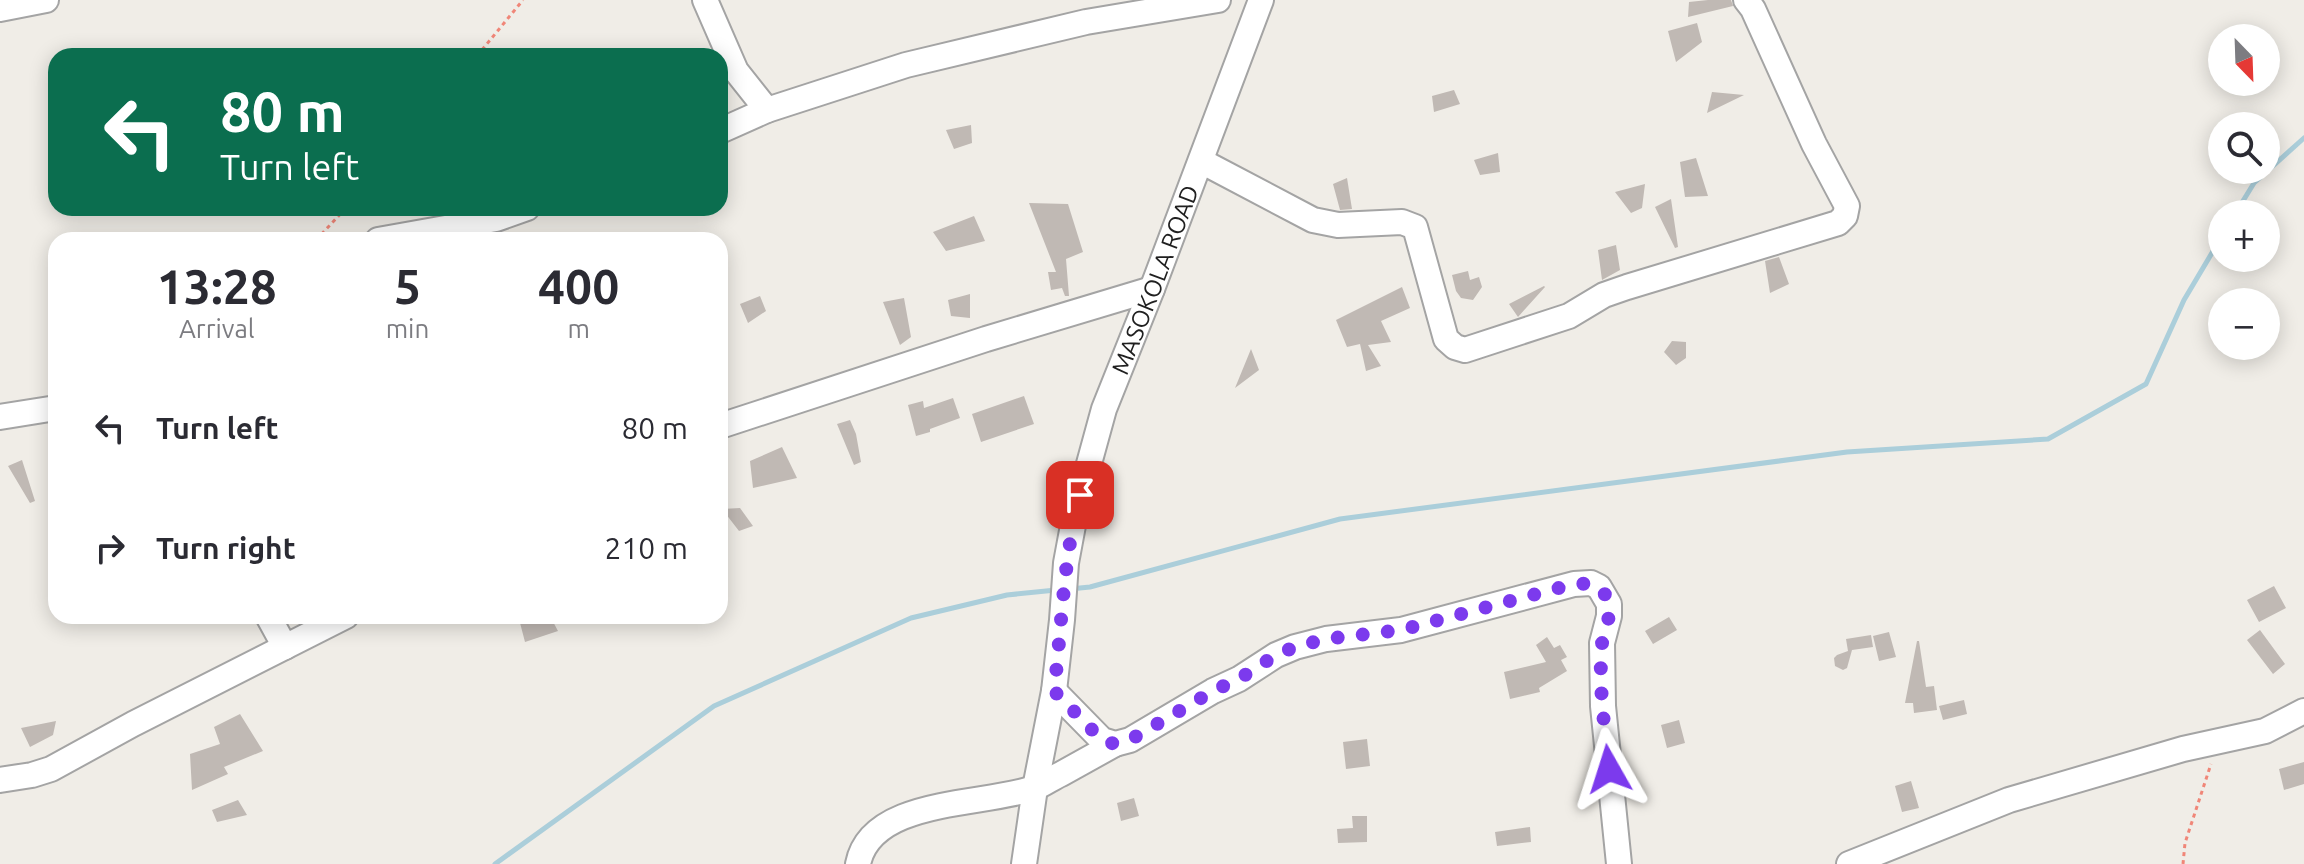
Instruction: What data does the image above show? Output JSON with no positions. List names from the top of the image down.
{
  "streets": {
    "street": ["MASOKOLA ROAD"]
  },
  "north": "bottom right",
  "page": {
    "map_buttons": ["+", "−"],
    "turn": ["80 m", "Turn left"],
    "eta": [
      "13:28",
      "Arrival",
      "5",
      "min",
      "400",
      "m"
    ],
    "list": [
      {
        "name": "Turn left",
        "value": "80 m"
      },
      {
        "name": "Turn right",
        "value": "210 m"
      }
    ]
  }
}
